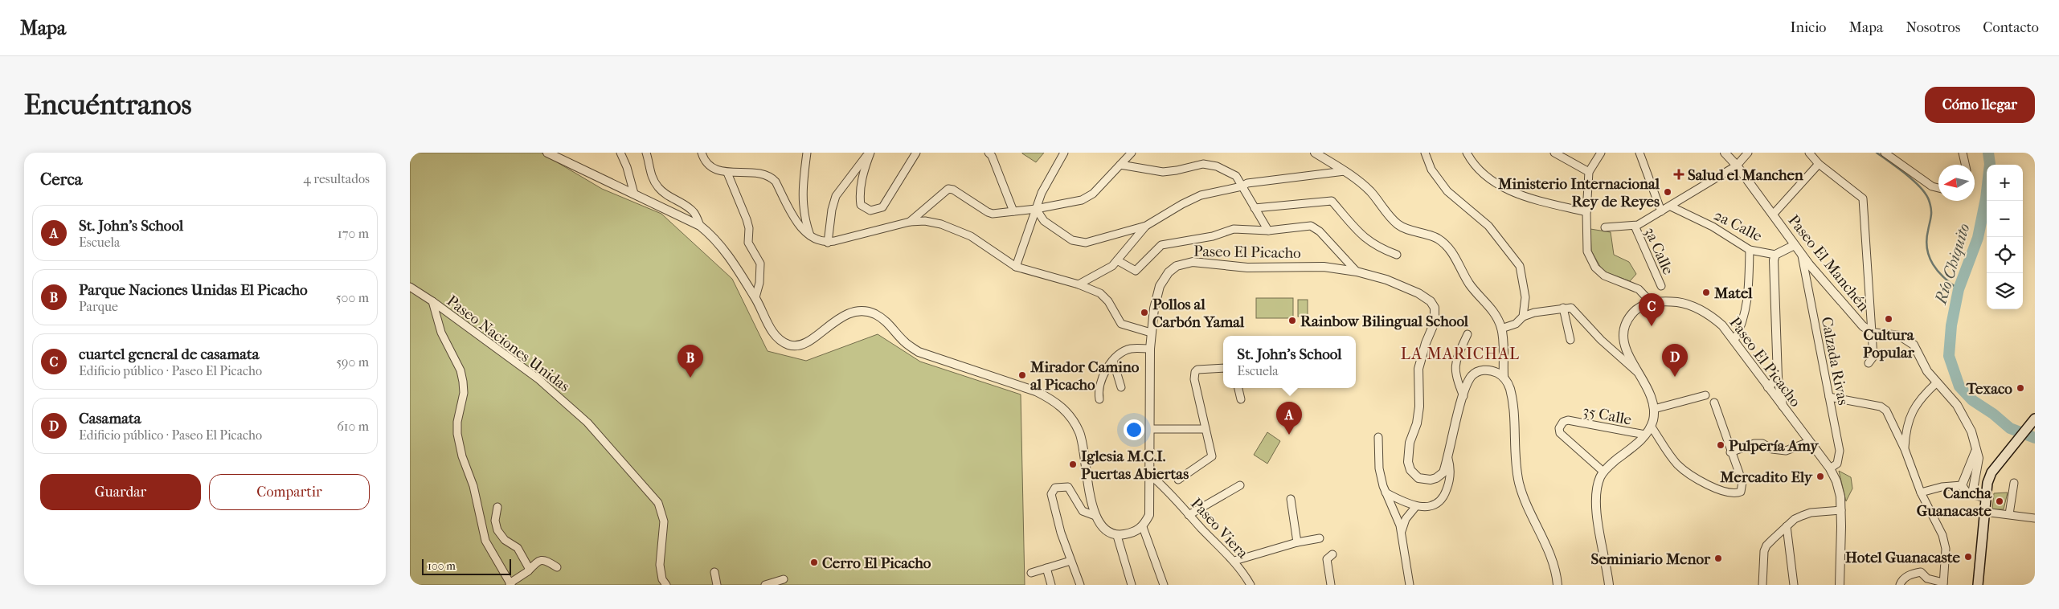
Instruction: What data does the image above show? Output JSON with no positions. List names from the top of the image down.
{
  "streets": {
    "street": [
      "2a Calle",
      "3a Calle",
      "Paseo El Picacho",
      "Paseo El Manchén",
      "Paseo Naciones Unidas",
      "Calzada Rivas",
      "35 Calle",
      "Paseo Viera"
    ]
  },
  "crossings": [
    ["2a Calle", "Paseo El Manchén"],
    ["Paseo El Picacho", "Calzada Rivas"],
    ["Paseo El Picacho", "35 Calle"],
    ["Paseo El Picacho", "Paseo Viera"],
    ["Paseo El Manchén", "Calzada Rivas"]
  ],
  "districts": ["LA MARICHAL"],
  "water": ["Río Chiquito"],
  "places": {
    "health": ["Salud el Manchen"],
    "other": [
      "Ministerio Internacional Rey de Reyes",
      "Matel",
      "Pollos al Carbón Yamal",
      "Cultura Popular",
      "Rainbow Bilingual School",
      "Mirador Camino al Picacho",
      "Texaco",
      "Pulpería Amy",
      "Iglesia M.C.I. Puertas Abiertas",
      "Mercadito Ely",
      "Cancha Guanacaste",
      "Hotel Guanacaste",
      "Seminiario Menor",
      "Cerro El Picacho"
    ]
  },
  "scale_bar": "100 m",
  "north": "left",
  "page": {
    "header": "Mapa",
    "nav": [
      "Inicio",
      "Mapa",
      "Nosotros",
      "Contacto"
    ],
    "buttons": [
      "Cómo llegar",
      ["Guardar", "Compartir"]
    ],
    "title": "Encuéntranos",
    "heading": ["Cerca", "4 resultados"],
    "map_buttons": ["+", "−"],
    "list": [
      {
        "mark": "A",
        "name": "St. John's School",
        "note": "Escuela",
        "value": "170 m"
      },
      {
        "mark": "B",
        "name": "Parque Naciones Unidas El Picacho",
        "note": "Parque",
        "value": "500 m"
      },
      {
        "mark": "C",
        "name": "cuartel general de casamata",
        "note": "Edificio público · Paseo El Picacho",
        "value": "590 m"
      },
      {
        "mark": "D",
        "name": "Casamata",
        "note": "Edificio público · Paseo El Picacho",
        "value": "610 m"
      }
    ],
    "pins": [
      "C",
      "D",
      "B",
      "A"
    ],
    "popup": ["St. John's School", "Escuela"],
    "scale": "100 m"
  }
}
